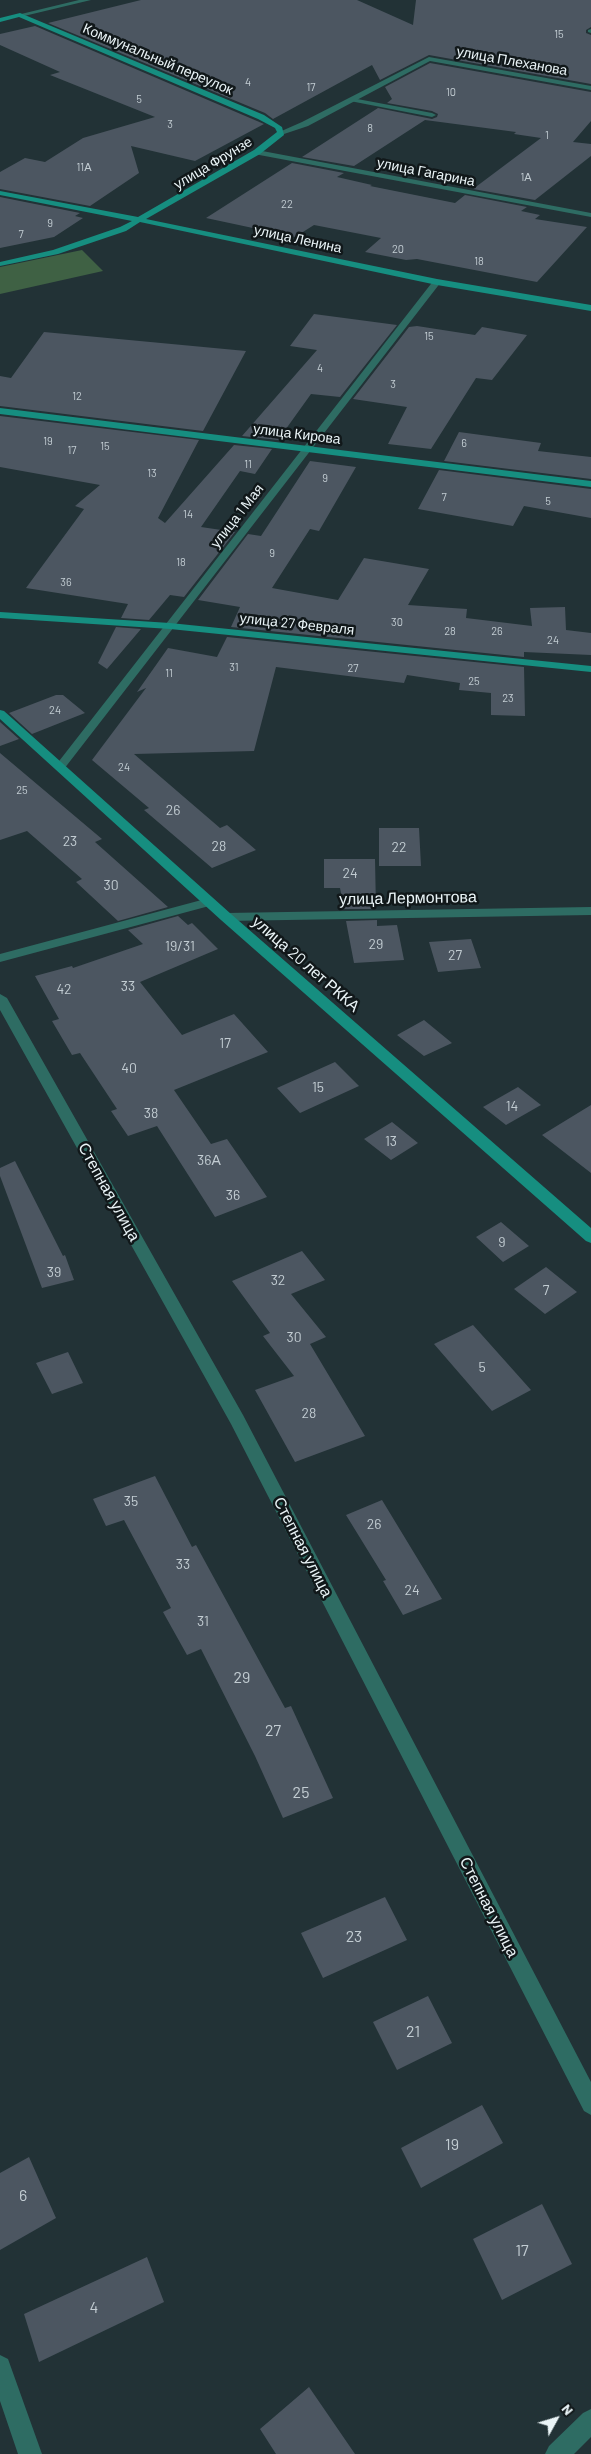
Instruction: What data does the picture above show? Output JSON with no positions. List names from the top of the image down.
{
  "streets": {
    "street": [
      "Коммунальный переулок",
      "улица Плеханова",
      "улица Фрунзе",
      "улица Гагарина",
      "улица Ленина",
      "улица Кирова",
      "улица 1 Мая",
      "улица 27 Февраля",
      "улица Лермонтова",
      "улица 20 лет РККА",
      "Степная улица"
    ]
  },
  "crossings": [
    ["Коммунальный переулок", "улица Фрунзе"],
    ["улица Плеханова", "улица Фрунзе"],
    ["улица Фрунзе", "улица Гагарина"],
    ["улица Фрунзе", "улица Ленина"],
    ["улица Ленина", "улица 1 Мая"],
    ["улица Кирова", "улица 1 Мая"],
    ["улица 1 Мая", "улица 27 Февраля"],
    ["улица 1 Мая", "улица 20 лет РККА"],
    ["улица Лермонтова", "улица 20 лет РККА"]
  ],
  "house_numbers": [
    "15",
    "4",
    "17",
    "10",
    "5",
    "3",
    "8",
    "1",
    "11А",
    "1А",
    "22",
    "9",
    "7",
    "20",
    "18",
    "15",
    "4",
    "3",
    "12",
    "19",
    "6",
    "15",
    "17",
    "11",
    "13",
    "9",
    "7",
    "5",
    "14",
    "9",
    "18",
    "36",
    "30",
    "28",
    "26",
    "24",
    "31",
    "27",
    "11",
    "25",
    "23",
    "24",
    "24",
    "25",
    "26",
    "23",
    "28",
    "22",
    "24",
    "30",
    "29",
    "19/31",
    "27",
    "33",
    "42",
    "17",
    "40",
    "15",
    "14",
    "38",
    "13",
    "36А",
    "36",
    "9",
    "39",
    "32",
    "7",
    "30",
    "5",
    "28",
    "35",
    "26",
    "33",
    "24",
    "31",
    "29",
    "27",
    "25",
    "23",
    "21",
    "19",
    "6",
    "17",
    "4"
  ],
  "north": "top right"
}
